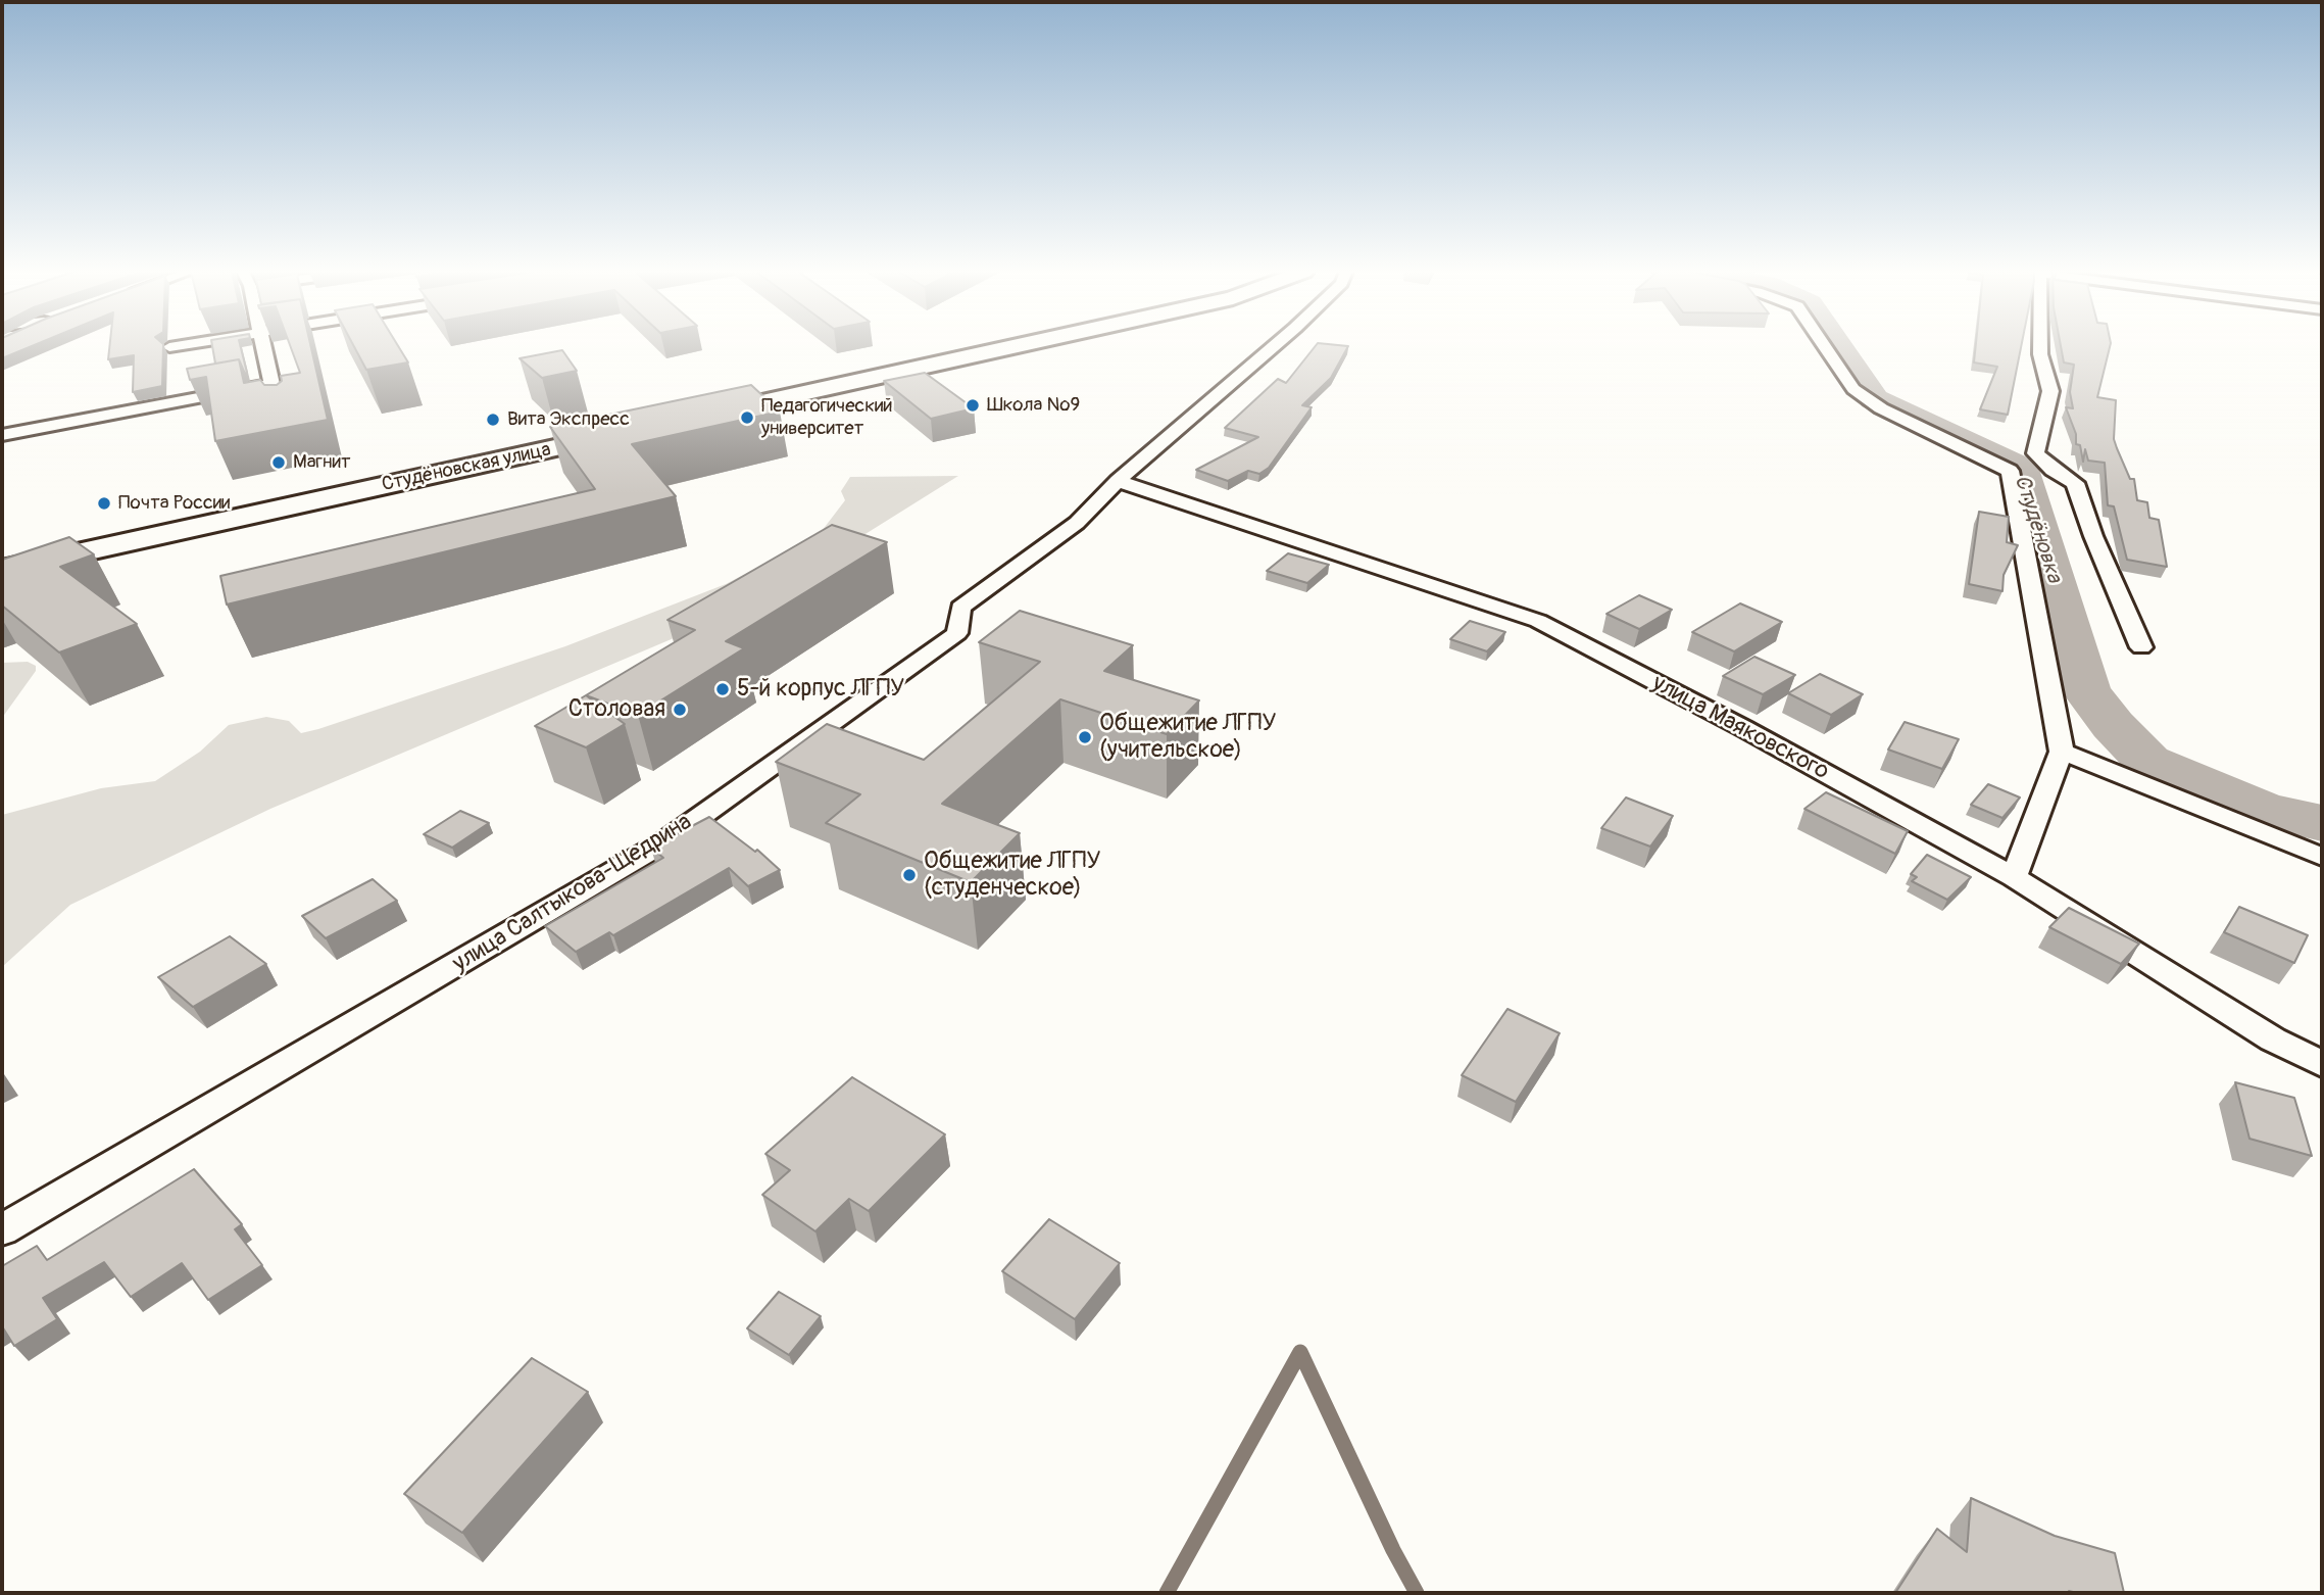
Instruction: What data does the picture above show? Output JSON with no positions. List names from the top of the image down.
{
  "streets": {
    "main road": ["Студёновская улица"],
    "street": ["улица Маяковского", "улица Салтыкова-Щедрина"]
  },
  "crossings": [
    ["улица Маяковского", "улица Салтыкова-Щедрина"]
  ],
  "water": ["Студёновка"],
  "places": [
    "Школа №9",
    "Педагогический университет",
    "Вита Экспресс",
    "Магнит",
    "Почта России",
    "5-й корпус ЛГПУ",
    "Столовая",
    "Общежитие ЛГПУ (учительское)",
    "Общежитие ЛГПУ (студенческое)"
  ]
}
